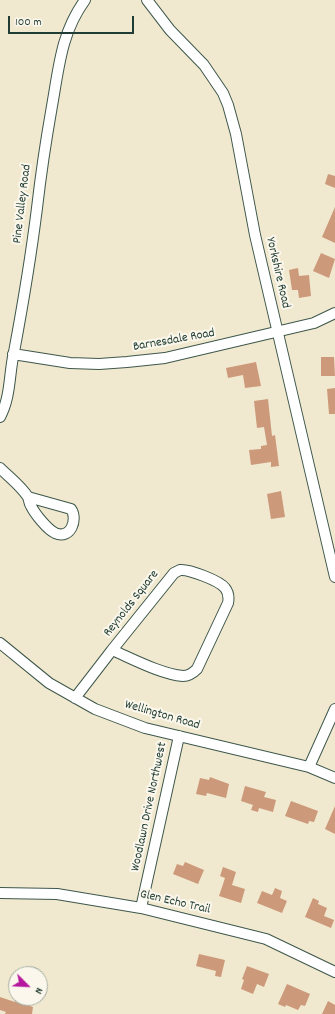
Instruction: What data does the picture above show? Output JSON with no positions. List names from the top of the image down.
{
  "streets": {
    "street": [
      "Pine Valley Road",
      "Yorkshire Road",
      "Barnesdale Road",
      "Reynolds Square",
      "Wellington Road",
      "Woodlawn Drive Northwest",
      "Glen Echo Trail"
    ]
  },
  "crossings": [
    ["Pine Valley Road", "Barnesdale Road"],
    ["Yorkshire Road", "Barnesdale Road"],
    ["Reynolds Square", "Wellington Road"],
    ["Wellington Road", "Woodlawn Drive Northwest"],
    ["Woodlawn Drive Northwest", "Glen Echo Trail"]
  ],
  "scale_bar": "100 m",
  "north": "bottom right"
}
